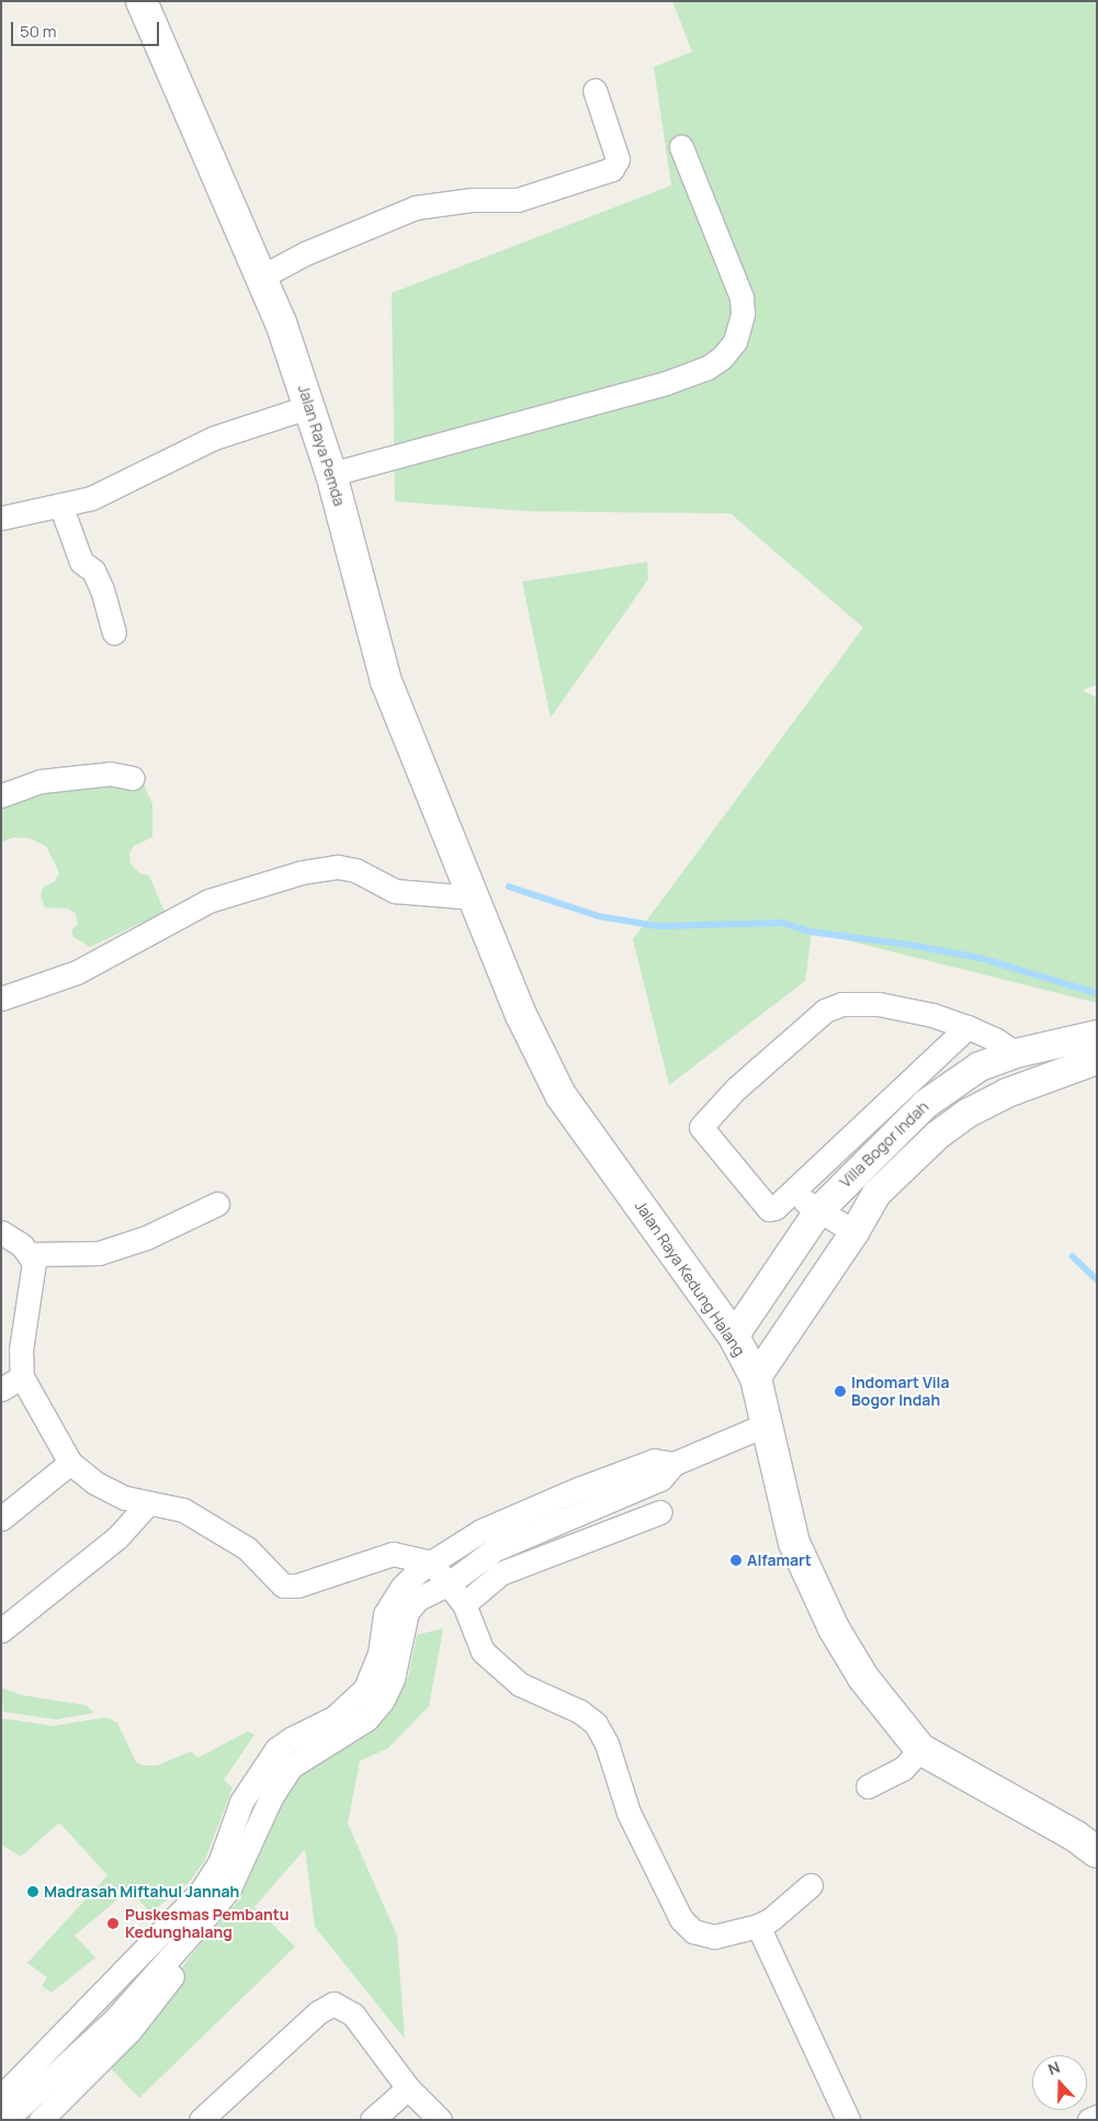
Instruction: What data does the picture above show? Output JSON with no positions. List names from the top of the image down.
{
  "streets": {
    "main road": ["Jalan Raya Pemda", "Jalan Raya Kedung Halang"],
    "street": ["Villa Bogor Indah"]
  },
  "crossings": [
    ["Jalan Raya Pemda", "Jalan Raya Kedung Halang"],
    ["Villa Bogor Indah", "Jalan Raya Kedung Halang"]
  ],
  "places": [
    "Indomart Vila Bogor Indah",
    "Alfamart",
    "Madrasah Miftahul Jannah",
    "Puskesmas Pembantu Kedunghalang"
  ],
  "scale_bar": "50 m",
  "north": "top"
}
